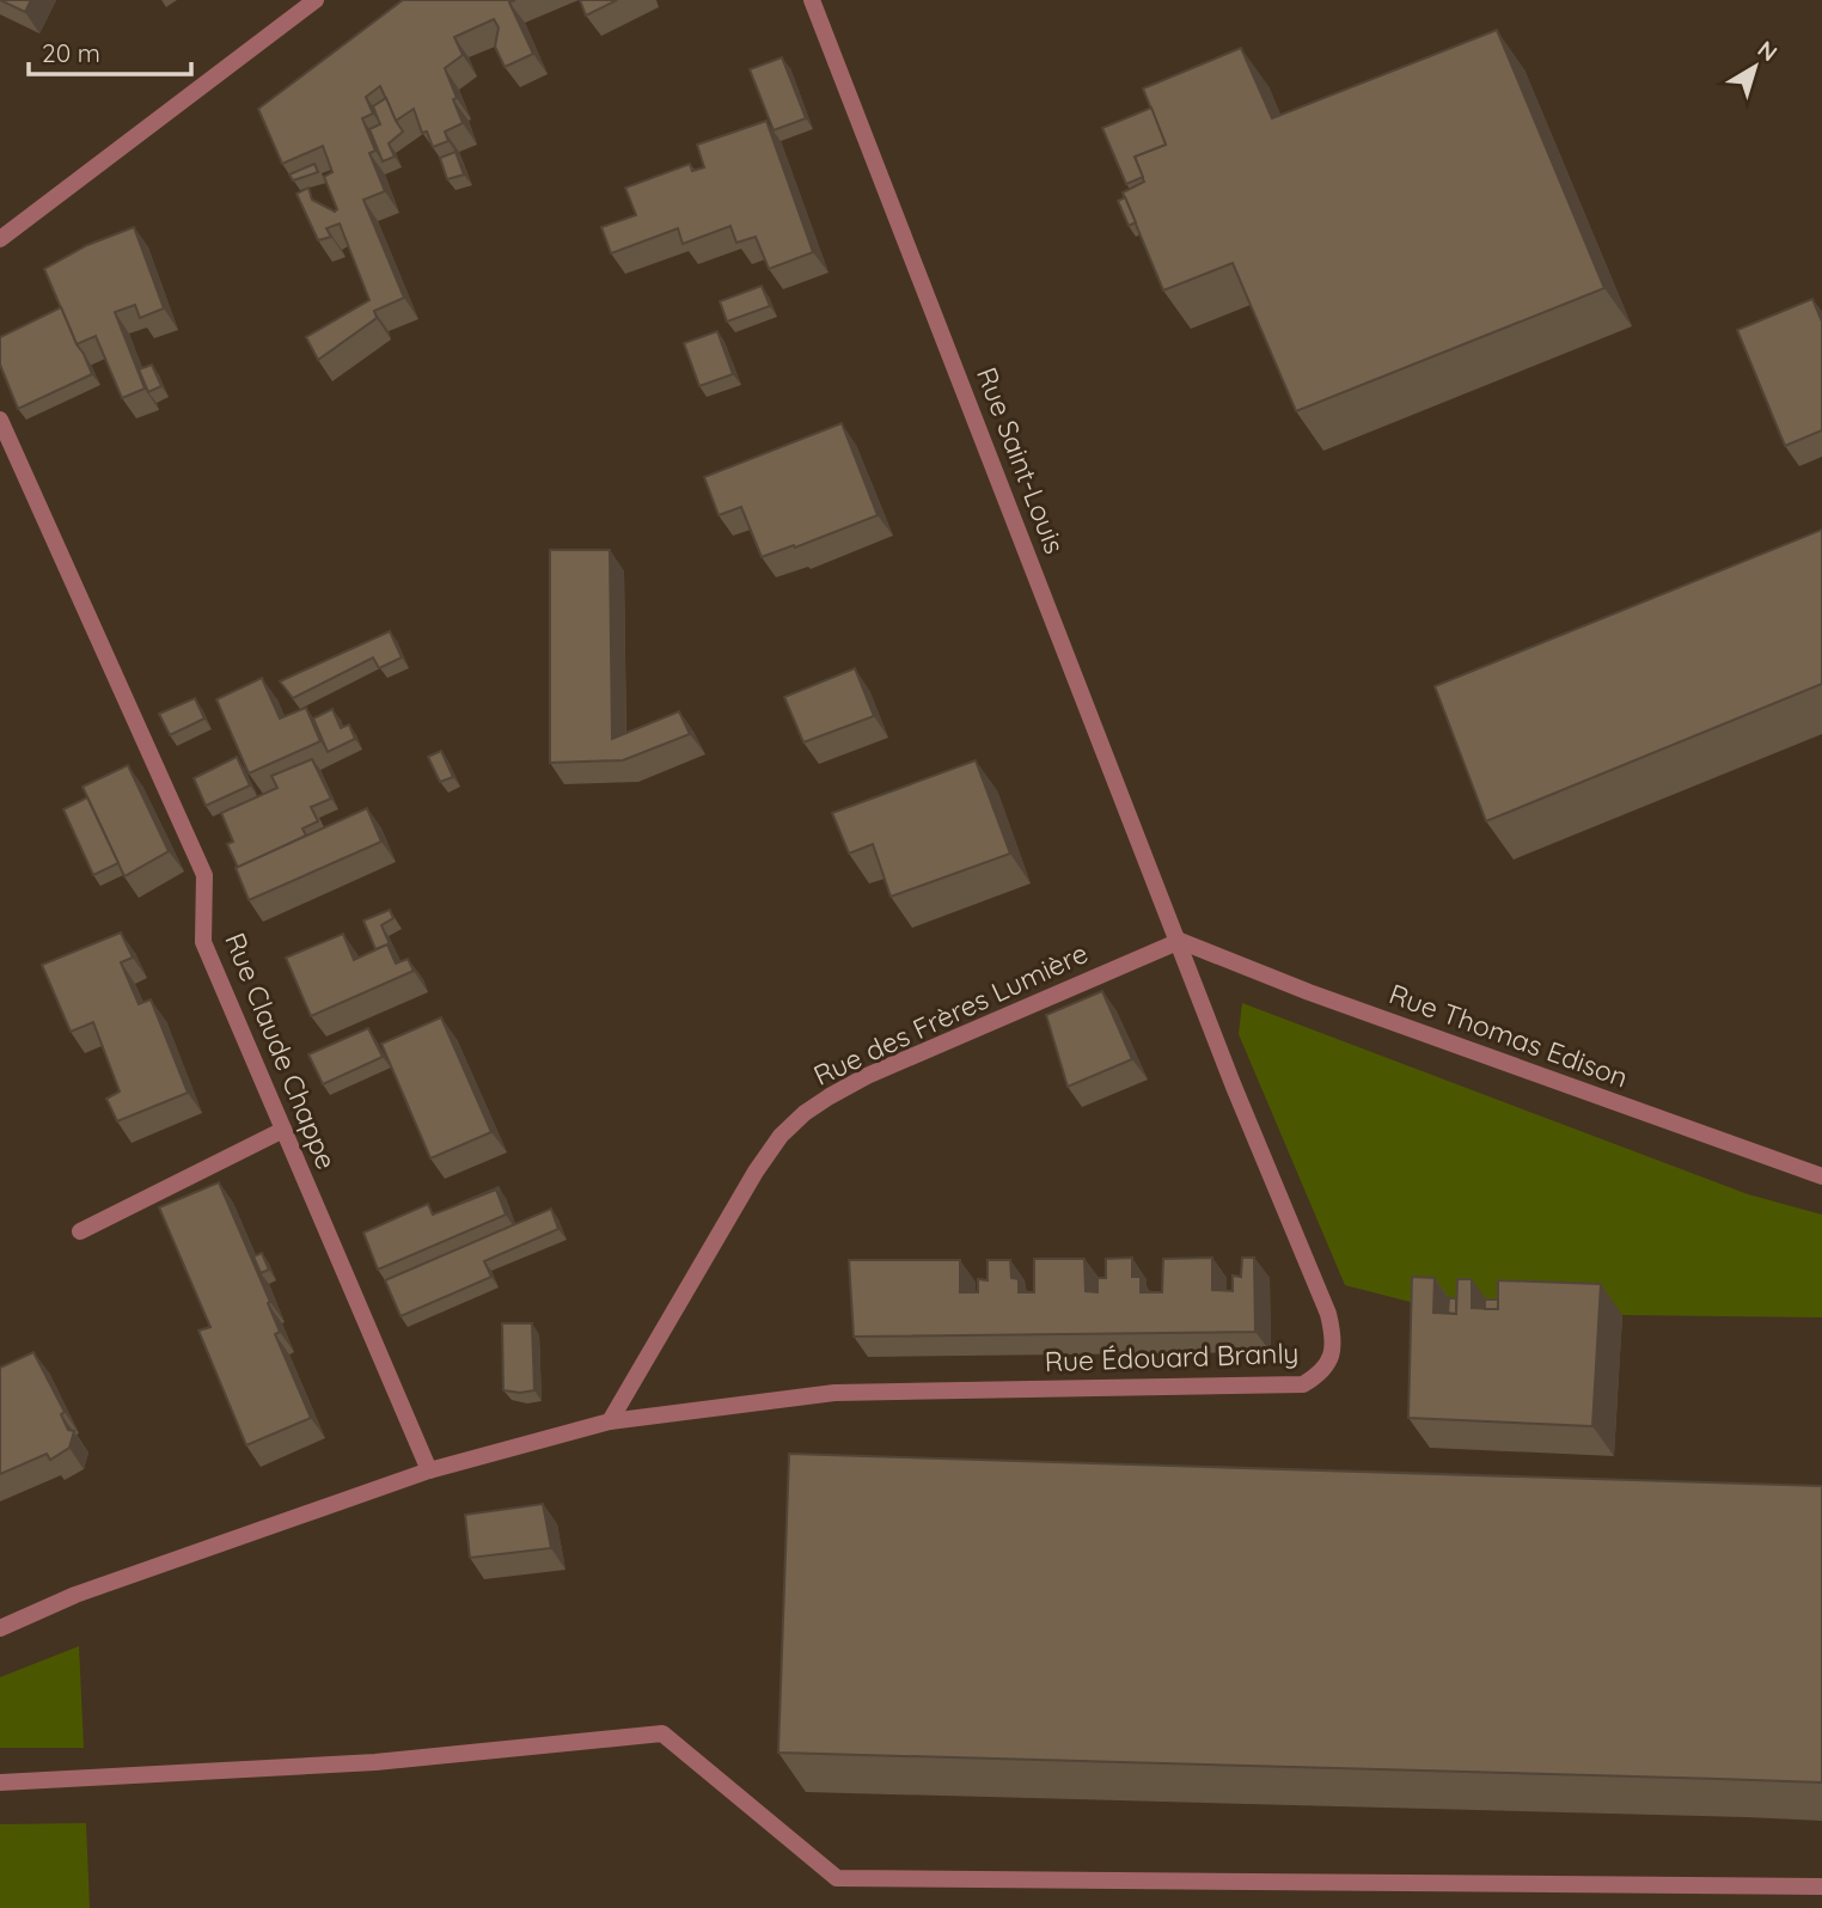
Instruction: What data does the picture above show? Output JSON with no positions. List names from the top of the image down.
{
  "streets": {
    "street": [
      "Rue Saint-Louis",
      "Rue des Frères Lumière",
      "Rue Thomas Edison",
      "Rue Claude Chappe",
      "Rue Édouard Branly"
    ]
  },
  "crossings": [
    ["Rue Saint-Louis", "Rue des Frères Lumière"],
    ["Rue Saint-Louis", "Rue Thomas Edison"],
    ["Rue Saint-Louis", "Rue Édouard Branly"],
    ["Rue des Frères Lumière", "Rue Thomas Edison"],
    ["Rue des Frères Lumière", "Rue Édouard Branly"],
    ["Rue Thomas Edison", "Rue Édouard Branly"],
    ["Rue Claude Chappe", "Rue Édouard Branly"]
  ],
  "scale_bar": "20 m",
  "north": "top right"
}
